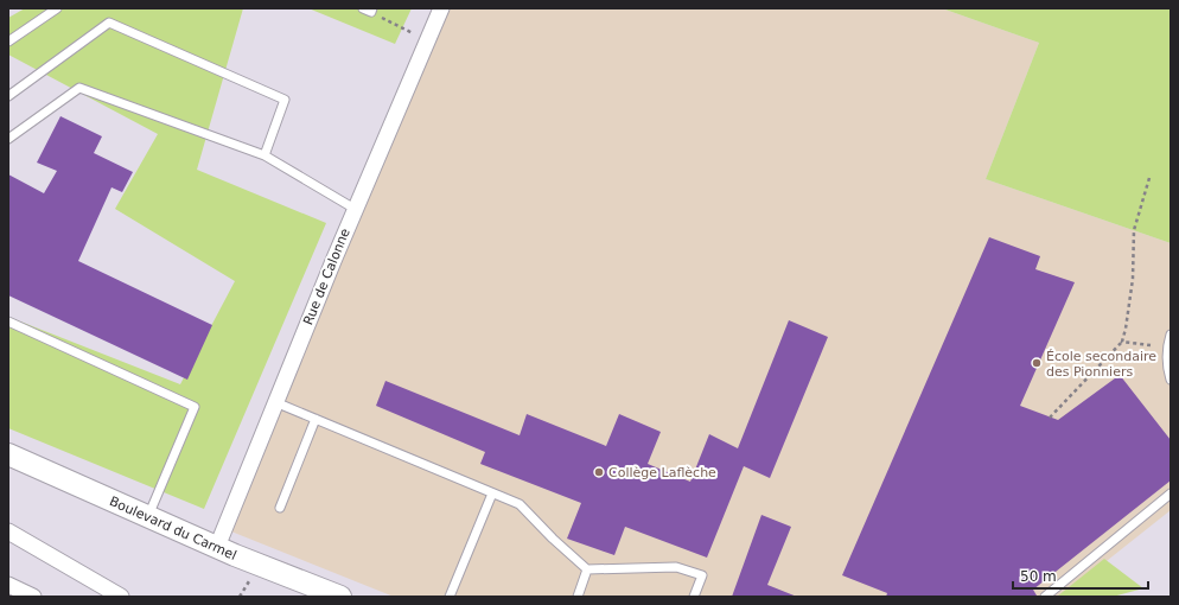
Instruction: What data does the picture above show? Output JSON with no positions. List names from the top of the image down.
{
  "streets": {
    "street": ["Rue de Calonne", "Boulevard du Carmel"]
  },
  "crossings": [
    ["Rue de Calonne", "Boulevard du Carmel"]
  ],
  "places": ["École secondaire des Pionniers", "Collège Laflèche"],
  "scale_bar": "50 m"
}
